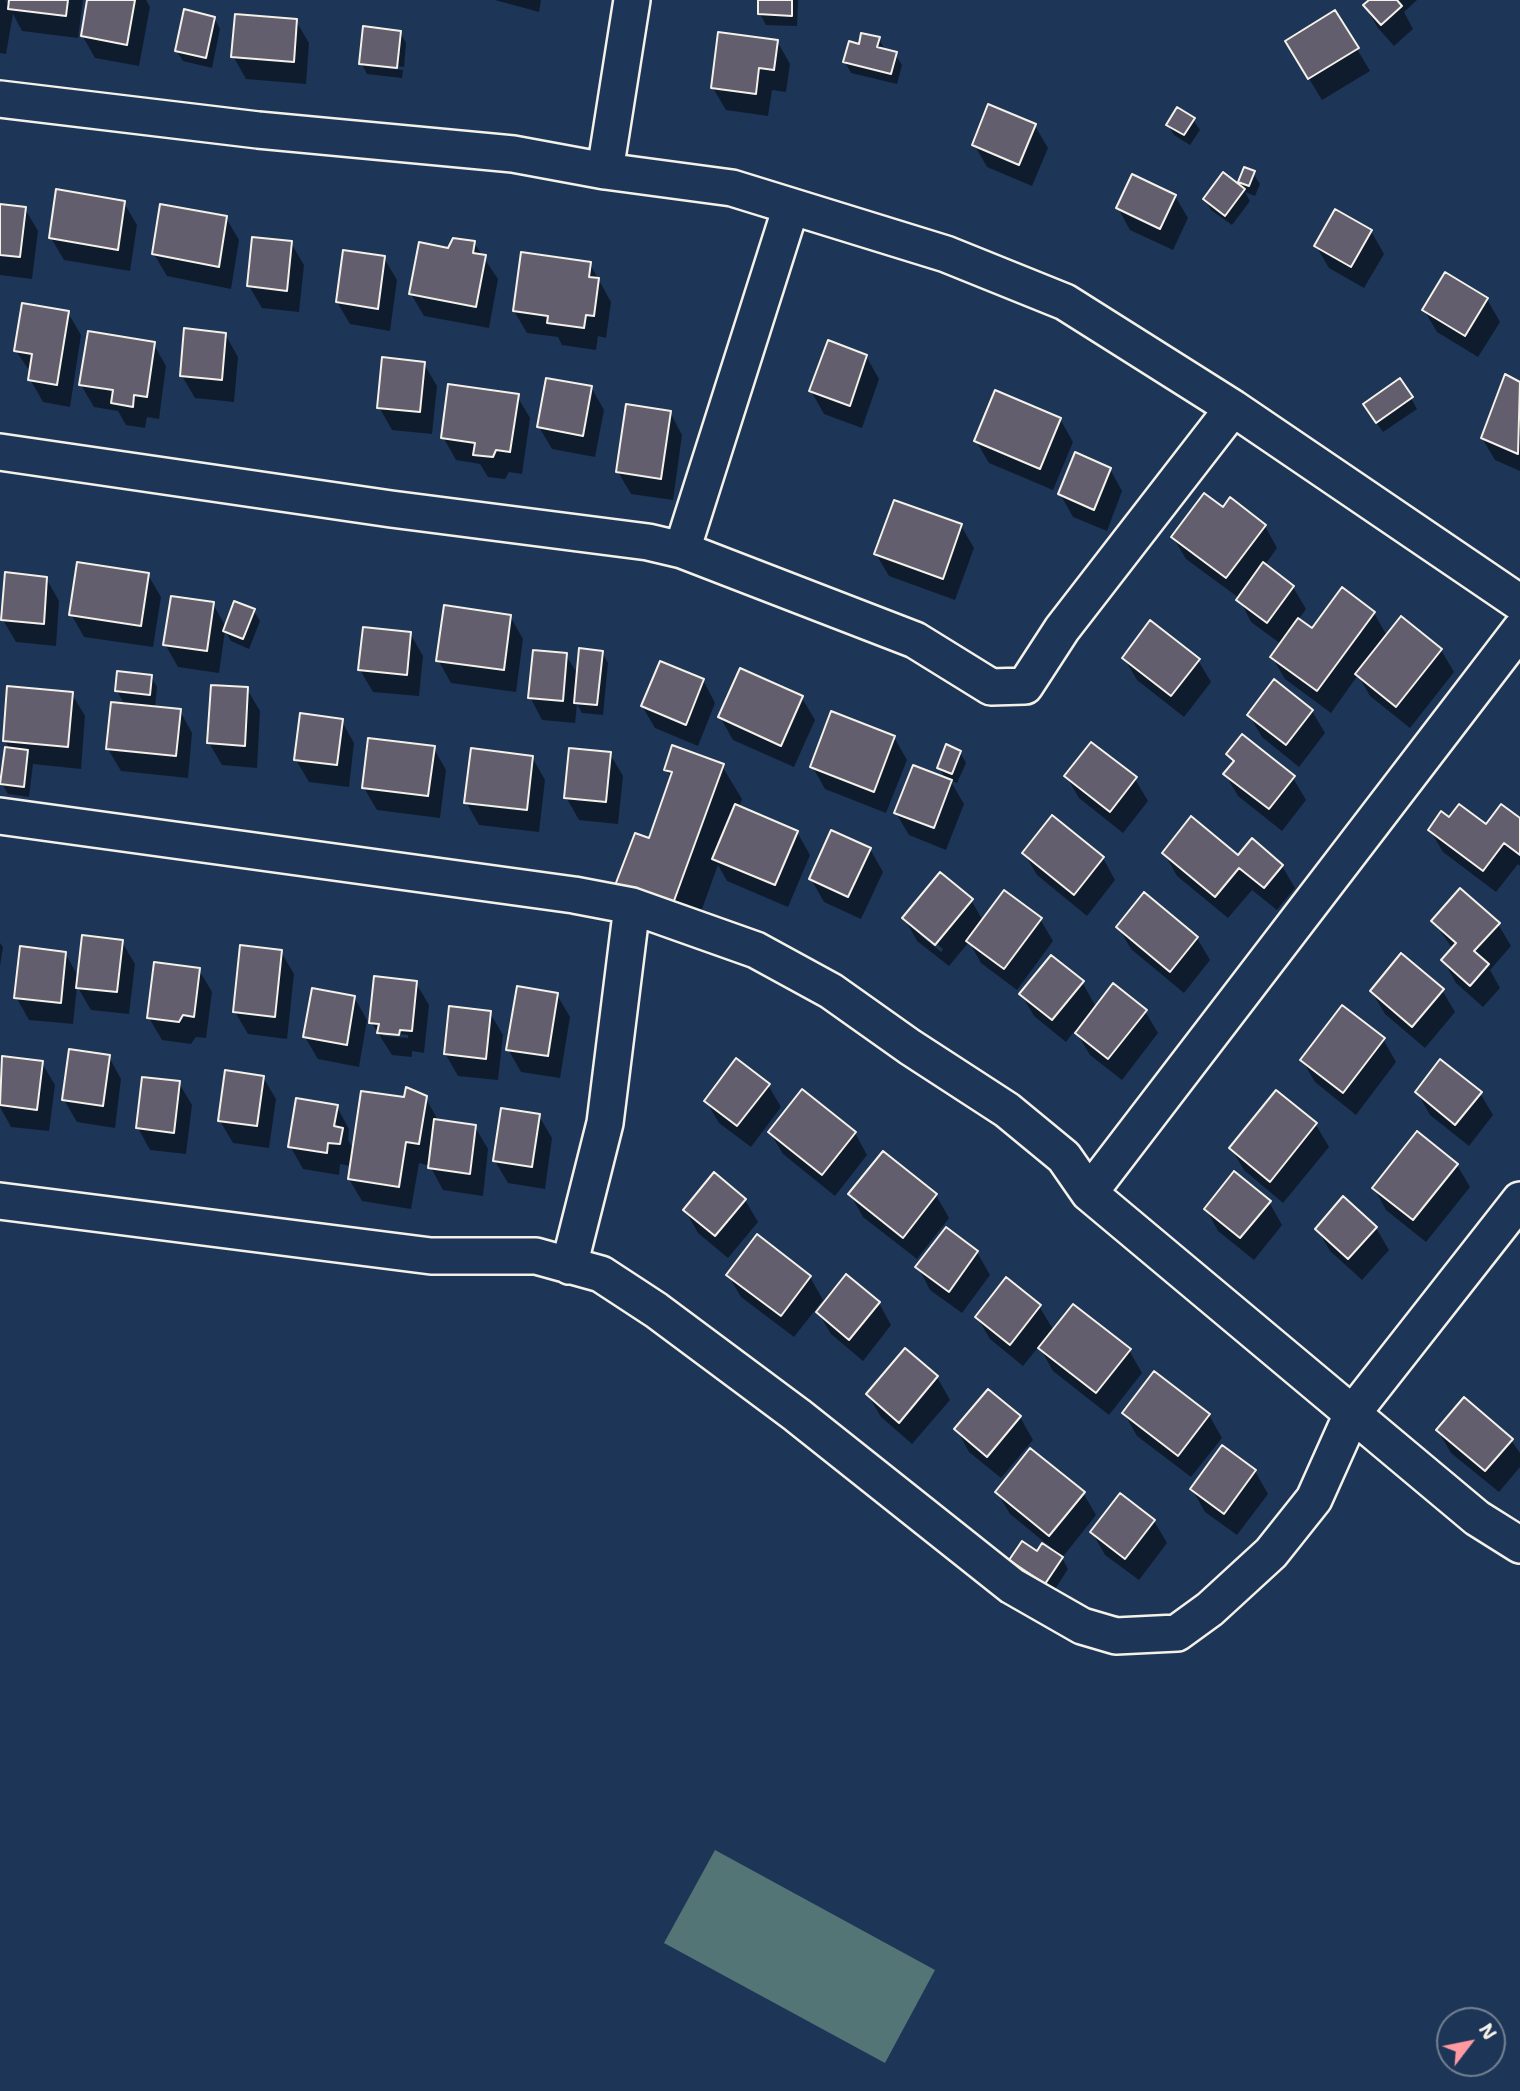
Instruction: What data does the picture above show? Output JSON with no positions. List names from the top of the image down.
{
  "north": "top right"
}
